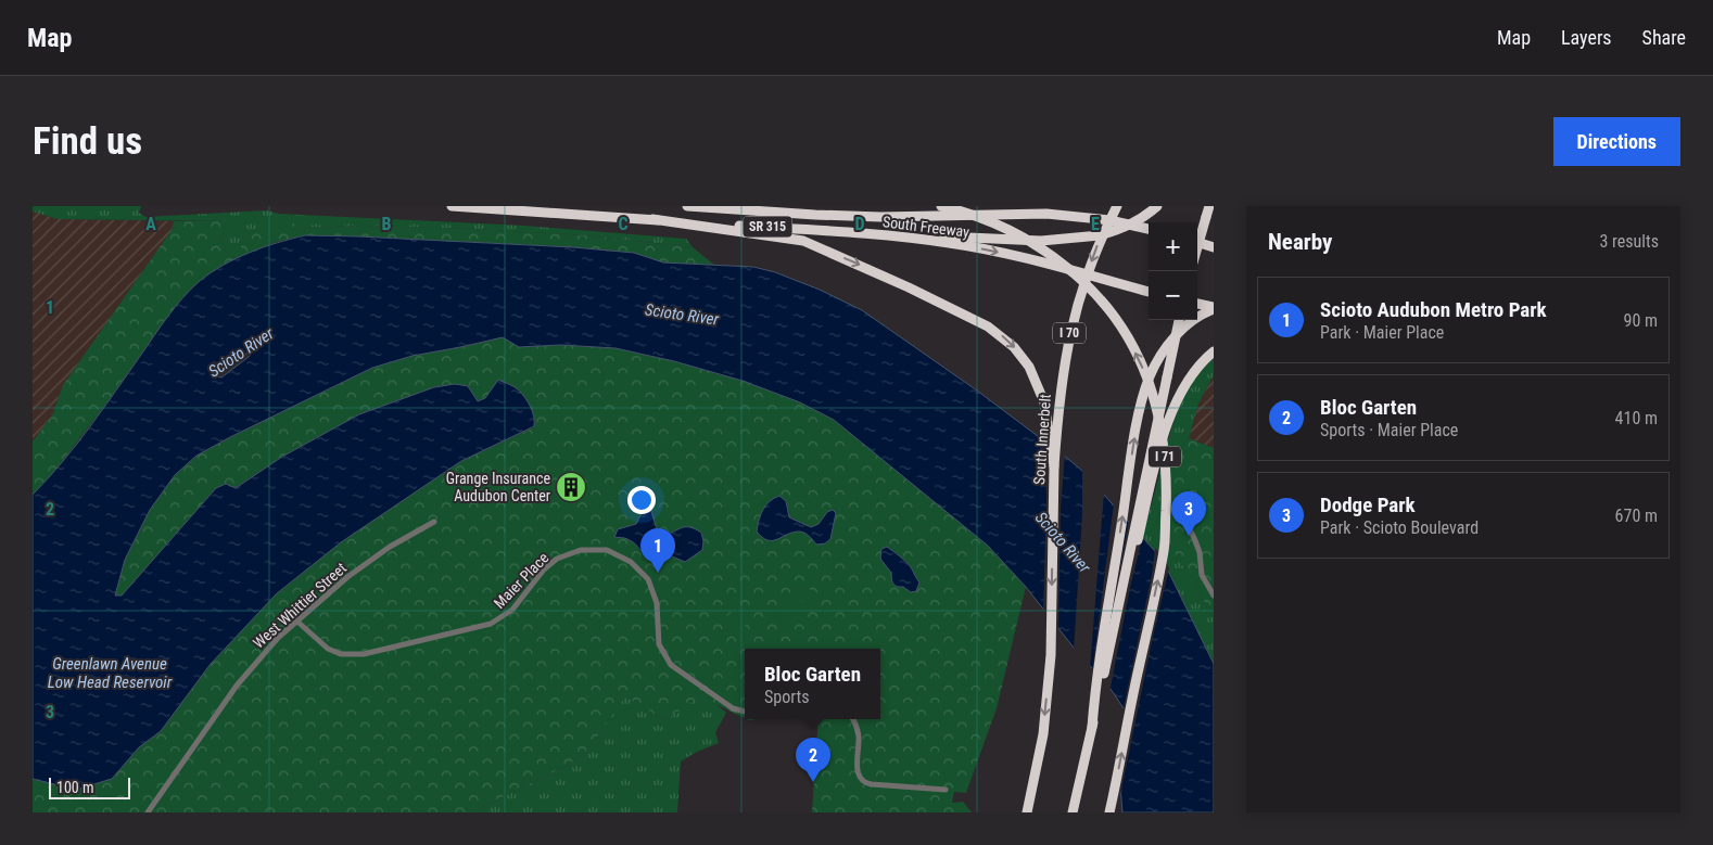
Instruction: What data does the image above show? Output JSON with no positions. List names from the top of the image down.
{
  "streets": {
    "highway": [
      "SR 315",
      "South Freeway",
      "I 70",
      "South Innerbelt",
      "I 71"
    ],
    "street": ["Maier Place", "West Whittier Street"]
  },
  "crossings": [
    ["Maier Place", "West Whittier Street"]
  ],
  "water": ["Scioto River", "Greenlawn Avenue Low Head Reservoir"],
  "places": {
    "building": ["Grange Insurance Audubon Center"]
  },
  "scale_bar": "100 m",
  "page": {
    "header": "Map",
    "nav": ["Map", "Layers", "Share"],
    "buttons": "Directions",
    "title": "Find us",
    "heading": ["Nearby", "3 results"],
    "map_buttons": ["+", "−"],
    "list": [
      {
        "mark": "1",
        "name": "Scioto Audubon Metro Park",
        "note": "Park · Maier Place",
        "value": "90 m"
      },
      {
        "mark": "2",
        "name": "Bloc Garten",
        "note": "Sports · Maier Place",
        "value": "410 m"
      },
      {
        "mark": "3",
        "name": "Dodge Park",
        "note": "Park · Scioto Boulevard",
        "value": "670 m"
      }
    ],
    "pins": ["3", "1", "2"],
    "popup": ["Bloc Garten", "Sports"],
    "scale": "100 m"
  },
  "grid": {
    "columns": [
      "A",
      "B",
      "C",
      "D",
      "E"
    ],
    "rows": ["1", "2", "3"]
  }
}
